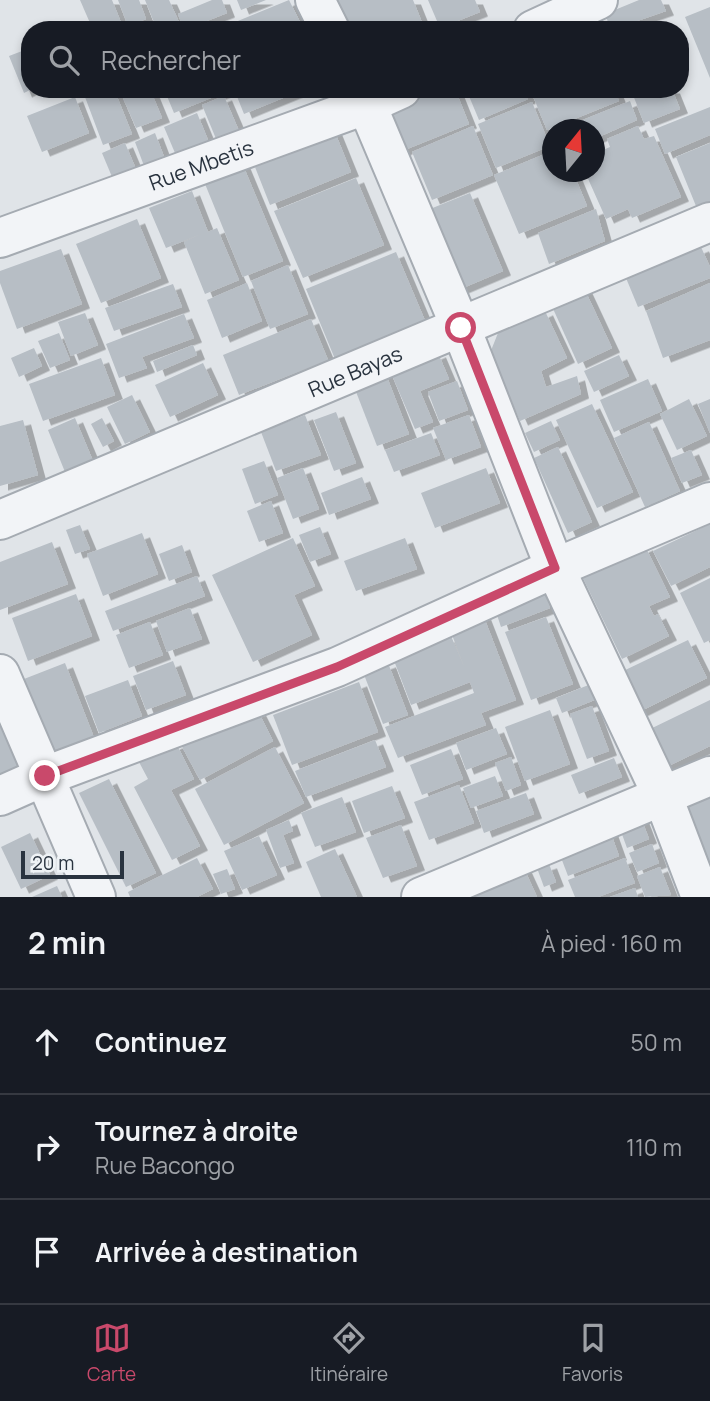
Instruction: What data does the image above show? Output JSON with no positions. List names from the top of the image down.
{
  "streets": {
    "street": ["Rue Mbetis", "Rue Bayas"]
  },
  "scale_bar": "20 m",
  "north": "top",
  "page": {
    "search": "Rechercher",
    "scale": "20 m",
    "heading": ["2 min", "À pied · 160 m"],
    "list": [
      ["Continuez", "50 m"],
      ["Tournez à droite", "Rue Bacongo", "110 m"],
      "Arrivée à destination"
    ],
    "nav": ["Carte", "Itinéraire", "Favoris"]
  }
}
